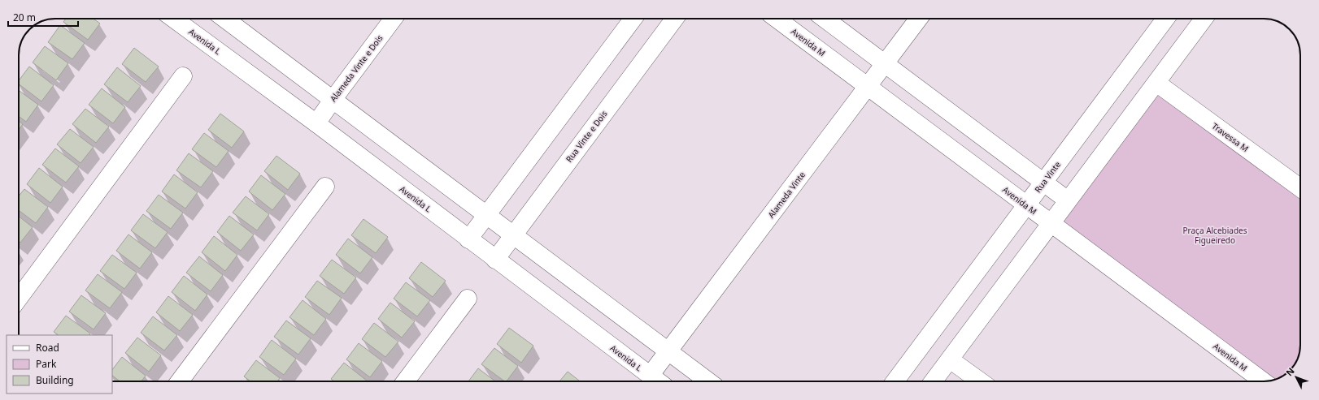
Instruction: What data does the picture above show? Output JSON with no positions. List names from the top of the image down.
{
  "streets": {
    "street": [
      "Avenida L",
      "Avenida M",
      "Alameda Vinte e Dois",
      "Rua Vinte e Dois",
      "Travessa M",
      "Rua Vinte",
      "Alameda Vinte"
    ]
  },
  "crossings": [
    ["Avenida L", "Alameda Vinte e Dois"],
    ["Avenida L", "Rua Vinte e Dois"],
    ["Avenida L", "Alameda Vinte"],
    ["Avenida M", "Rua Vinte"],
    ["Avenida M", "Alameda Vinte"]
  ],
  "parks": ["Praça Alcebiades Figueiredo"],
  "legend": ["Road", "Park", "Building"],
  "scale_bar": "20 m",
  "north": "top left"
}
